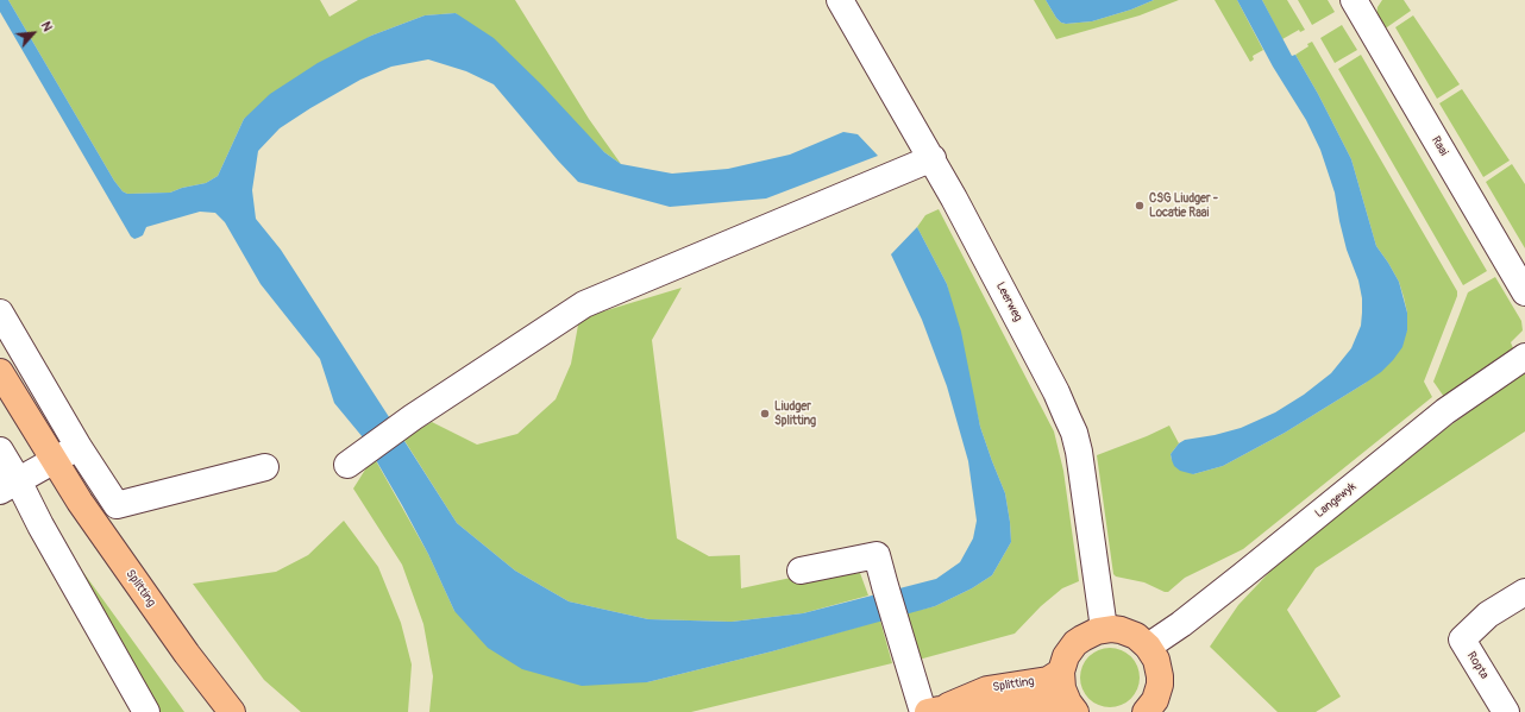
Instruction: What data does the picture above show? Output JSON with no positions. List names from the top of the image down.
{
  "streets": {
    "main road": ["Splitting"],
    "street": [
      "Raai",
      "Leerweg",
      "Langewyk",
      "Ropta"
    ]
  },
  "places": ["CSG Liudger - Locatie Raai", "Liudger Splitting"],
  "north": "top right"
}
